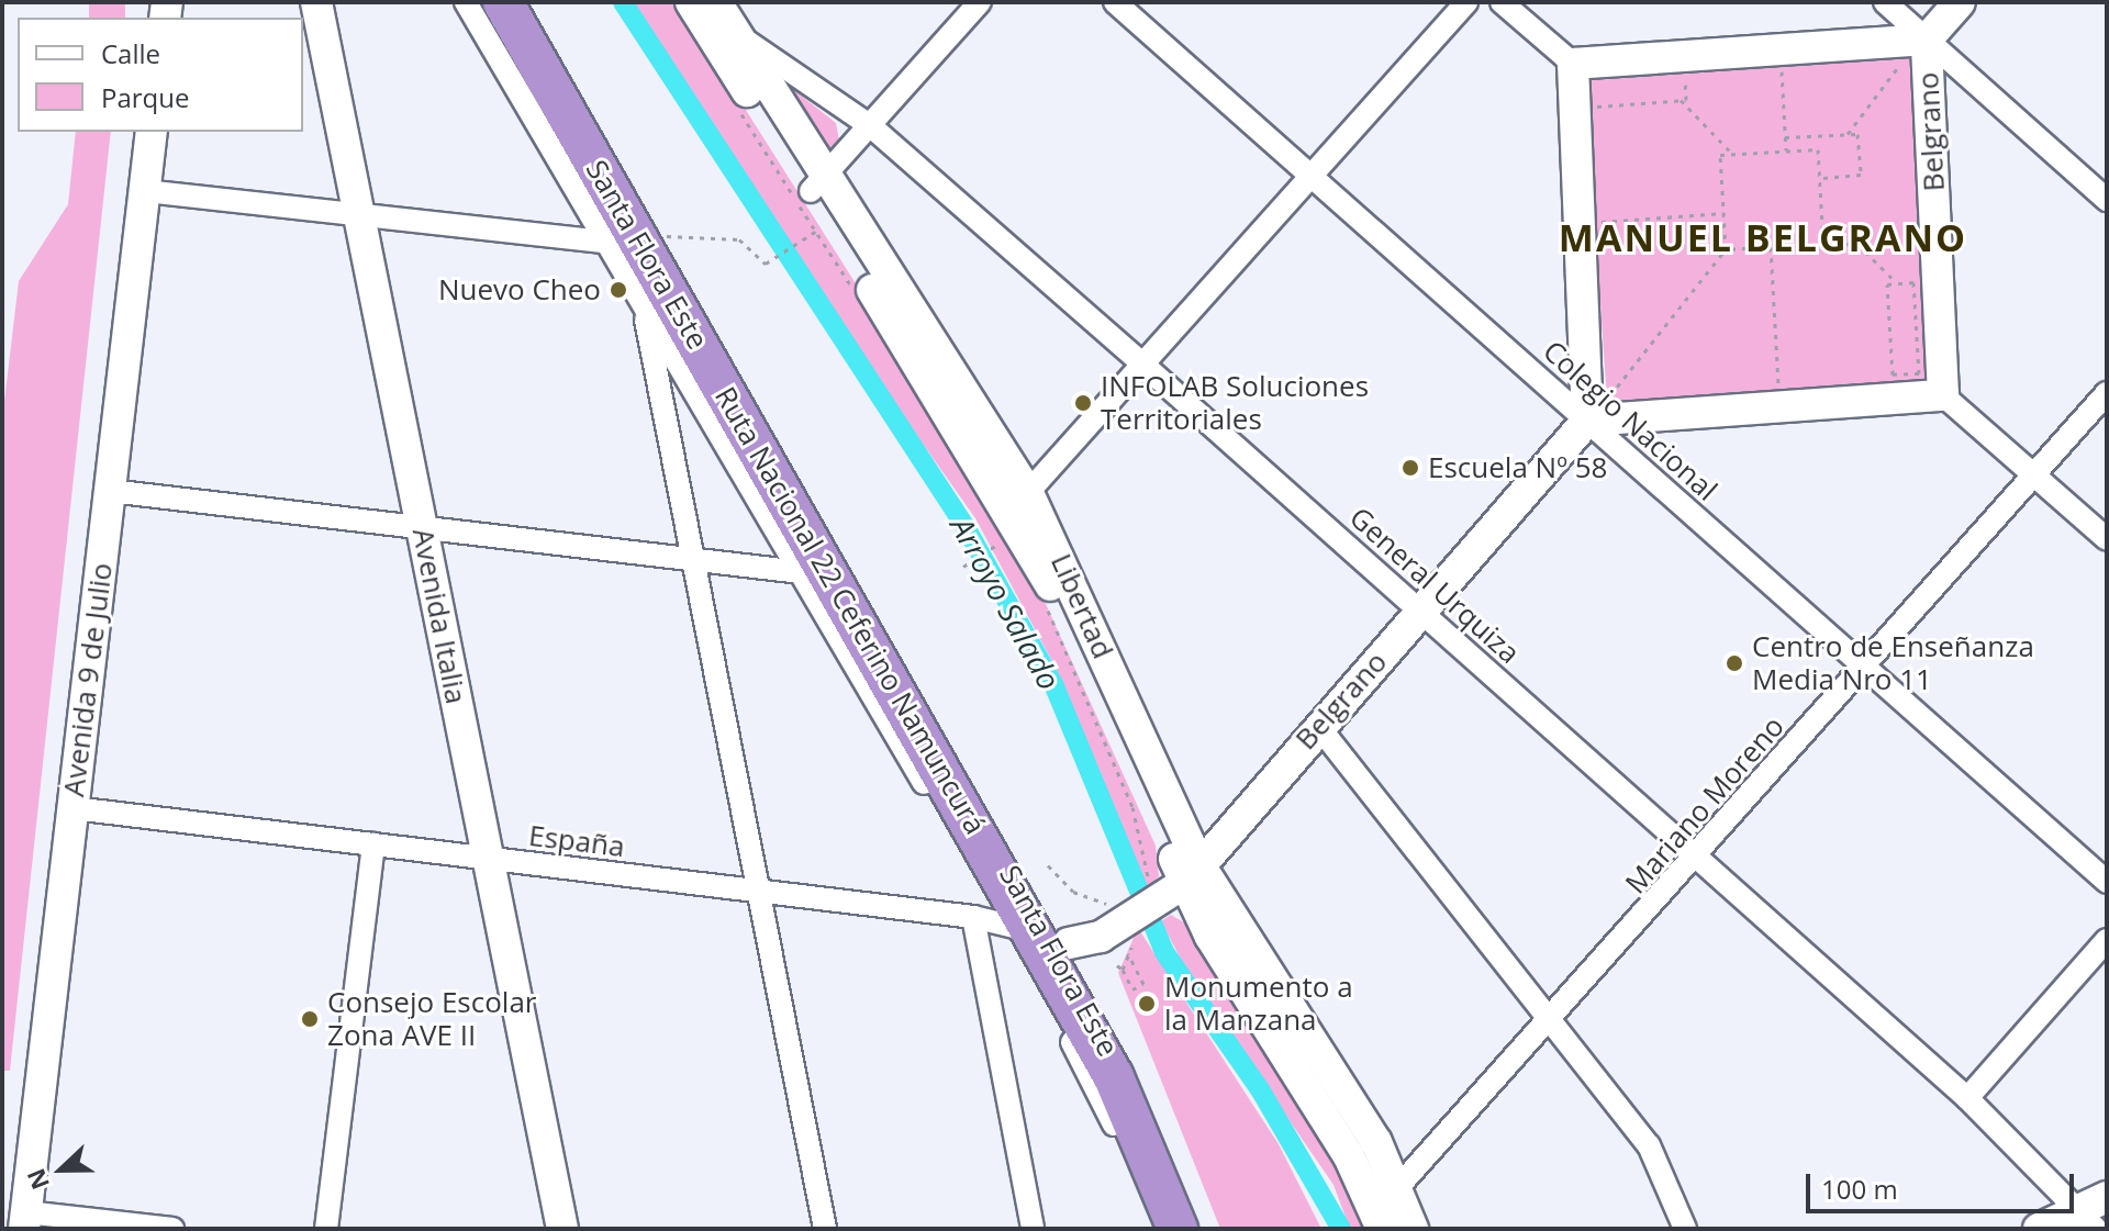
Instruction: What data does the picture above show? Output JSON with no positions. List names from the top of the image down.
{
  "streets": {
    "highway": ["Ruta Nacional 22 Ceferino Namuncurá"],
    "street": [
      "Belgrano",
      "Santa Flora Este",
      "Colegio Nacional",
      "General Urquiza",
      "Libertad",
      "Avenida Italia",
      "Avenida 9 de Julio",
      "Mariano Moreno",
      "España"
    ]
  },
  "crossings": [
    ["Belgrano", "Santa Flora Este"],
    ["Belgrano", "Colegio Nacional"],
    ["Belgrano", "General Urquiza"],
    ["Belgrano", "Libertad"],
    ["Belgrano", "Ruta Nacional 22 Ceferino Namuncurá"],
    ["Belgrano", "España"],
    ["Santa Flora Este", "Ruta Nacional 22 Ceferino Namuncurá"],
    ["Santa Flora Este", "España"],
    ["Colegio Nacional", "Mariano Moreno"],
    ["General Urquiza", "Libertad"],
    ["General Urquiza", "Mariano Moreno"],
    ["Libertad", "Mariano Moreno"],
    ["Ruta Nacional 22 Ceferino Namuncurá", "España"],
    ["Avenida Italia", "España"],
    ["Avenida 9 de Julio", "España"]
  ],
  "districts": ["MANUEL BELGRANO"],
  "water": ["Arroyo Salado"],
  "places": [
    "Nuevo Cheo",
    "INFOLAB Soluciones Territoriales",
    "Escuela Nº 58",
    "Centro de Enseñanza Media Nro 11",
    "Monumento a la Manzana",
    "Consejo Escolar Zona AVE II"
  ],
  "legend": ["Calle", "Parque"],
  "scale_bar": "100 m",
  "north": "left"
}
